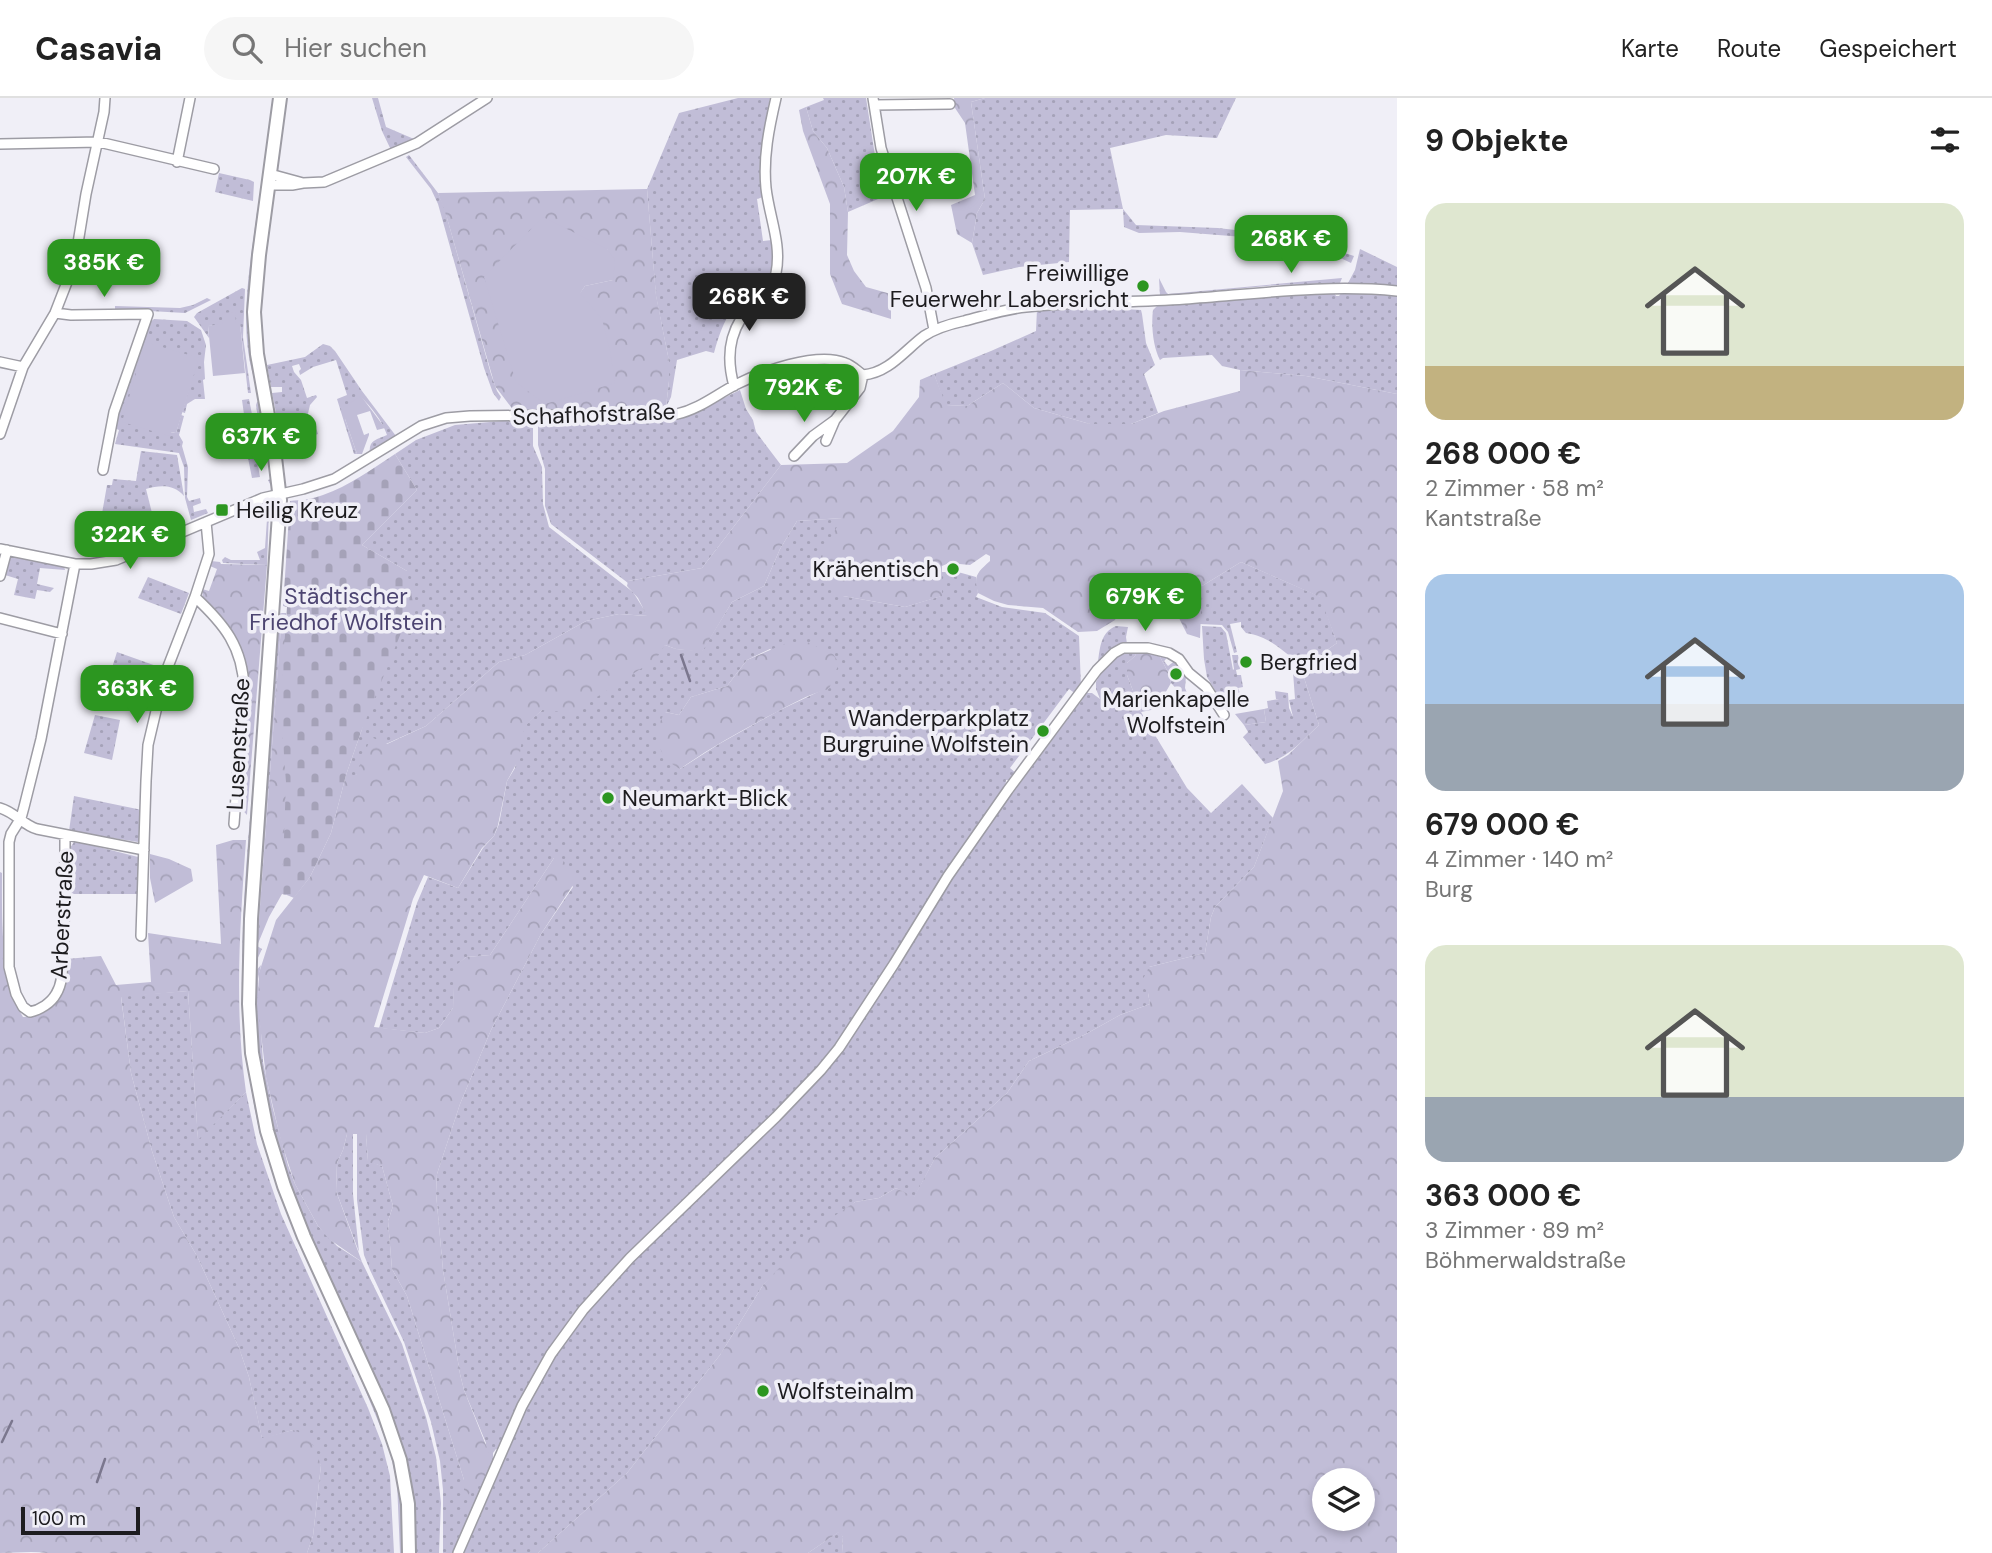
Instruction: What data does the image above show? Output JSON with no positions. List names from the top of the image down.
{
  "streets": {
    "street": ["Schafhofstraße", "Lusenstraße", "Arberstraße"]
  },
  "parks": ["Städtischer Friedhof Wolfstein"],
  "places": {
    "other": [
      "Freiwillige Feuerwehr Labersricht",
      "Krähentisch",
      "Bergfried",
      "Marienkapelle Wolfstein",
      "Wanderparkplatz Burgruine Wolfstein",
      "Neumarkt-Blick",
      "Wolfsteinalm"
    ],
    "transit": ["Heilig Kreuz"]
  },
  "scale_bar": "100 m",
  "page": {
    "header": "Casavia",
    "search": "Hier suchen",
    "nav": ["Karte", "Route", "Gespeichert"],
    "heading": "9 Objekte",
    "price": [
      "207K €",
      "268K €",
      "385K €",
      "268K €",
      "792K €",
      "637K €",
      "322K €",
      "679K €",
      "363K €"
    ],
    "list": [
      {
        "name": "268 000 €",
        "note": "2 Zimmer · 58 m² · Kantstraße"
      },
      {
        "name": "679 000 €",
        "note": "4 Zimmer · 140 m² · Burg"
      },
      {
        "name": "363 000 €",
        "note": "3 Zimmer · 89 m² · Böhmerwaldstraße"
      }
    ],
    "scale": "100 m"
  }
}
